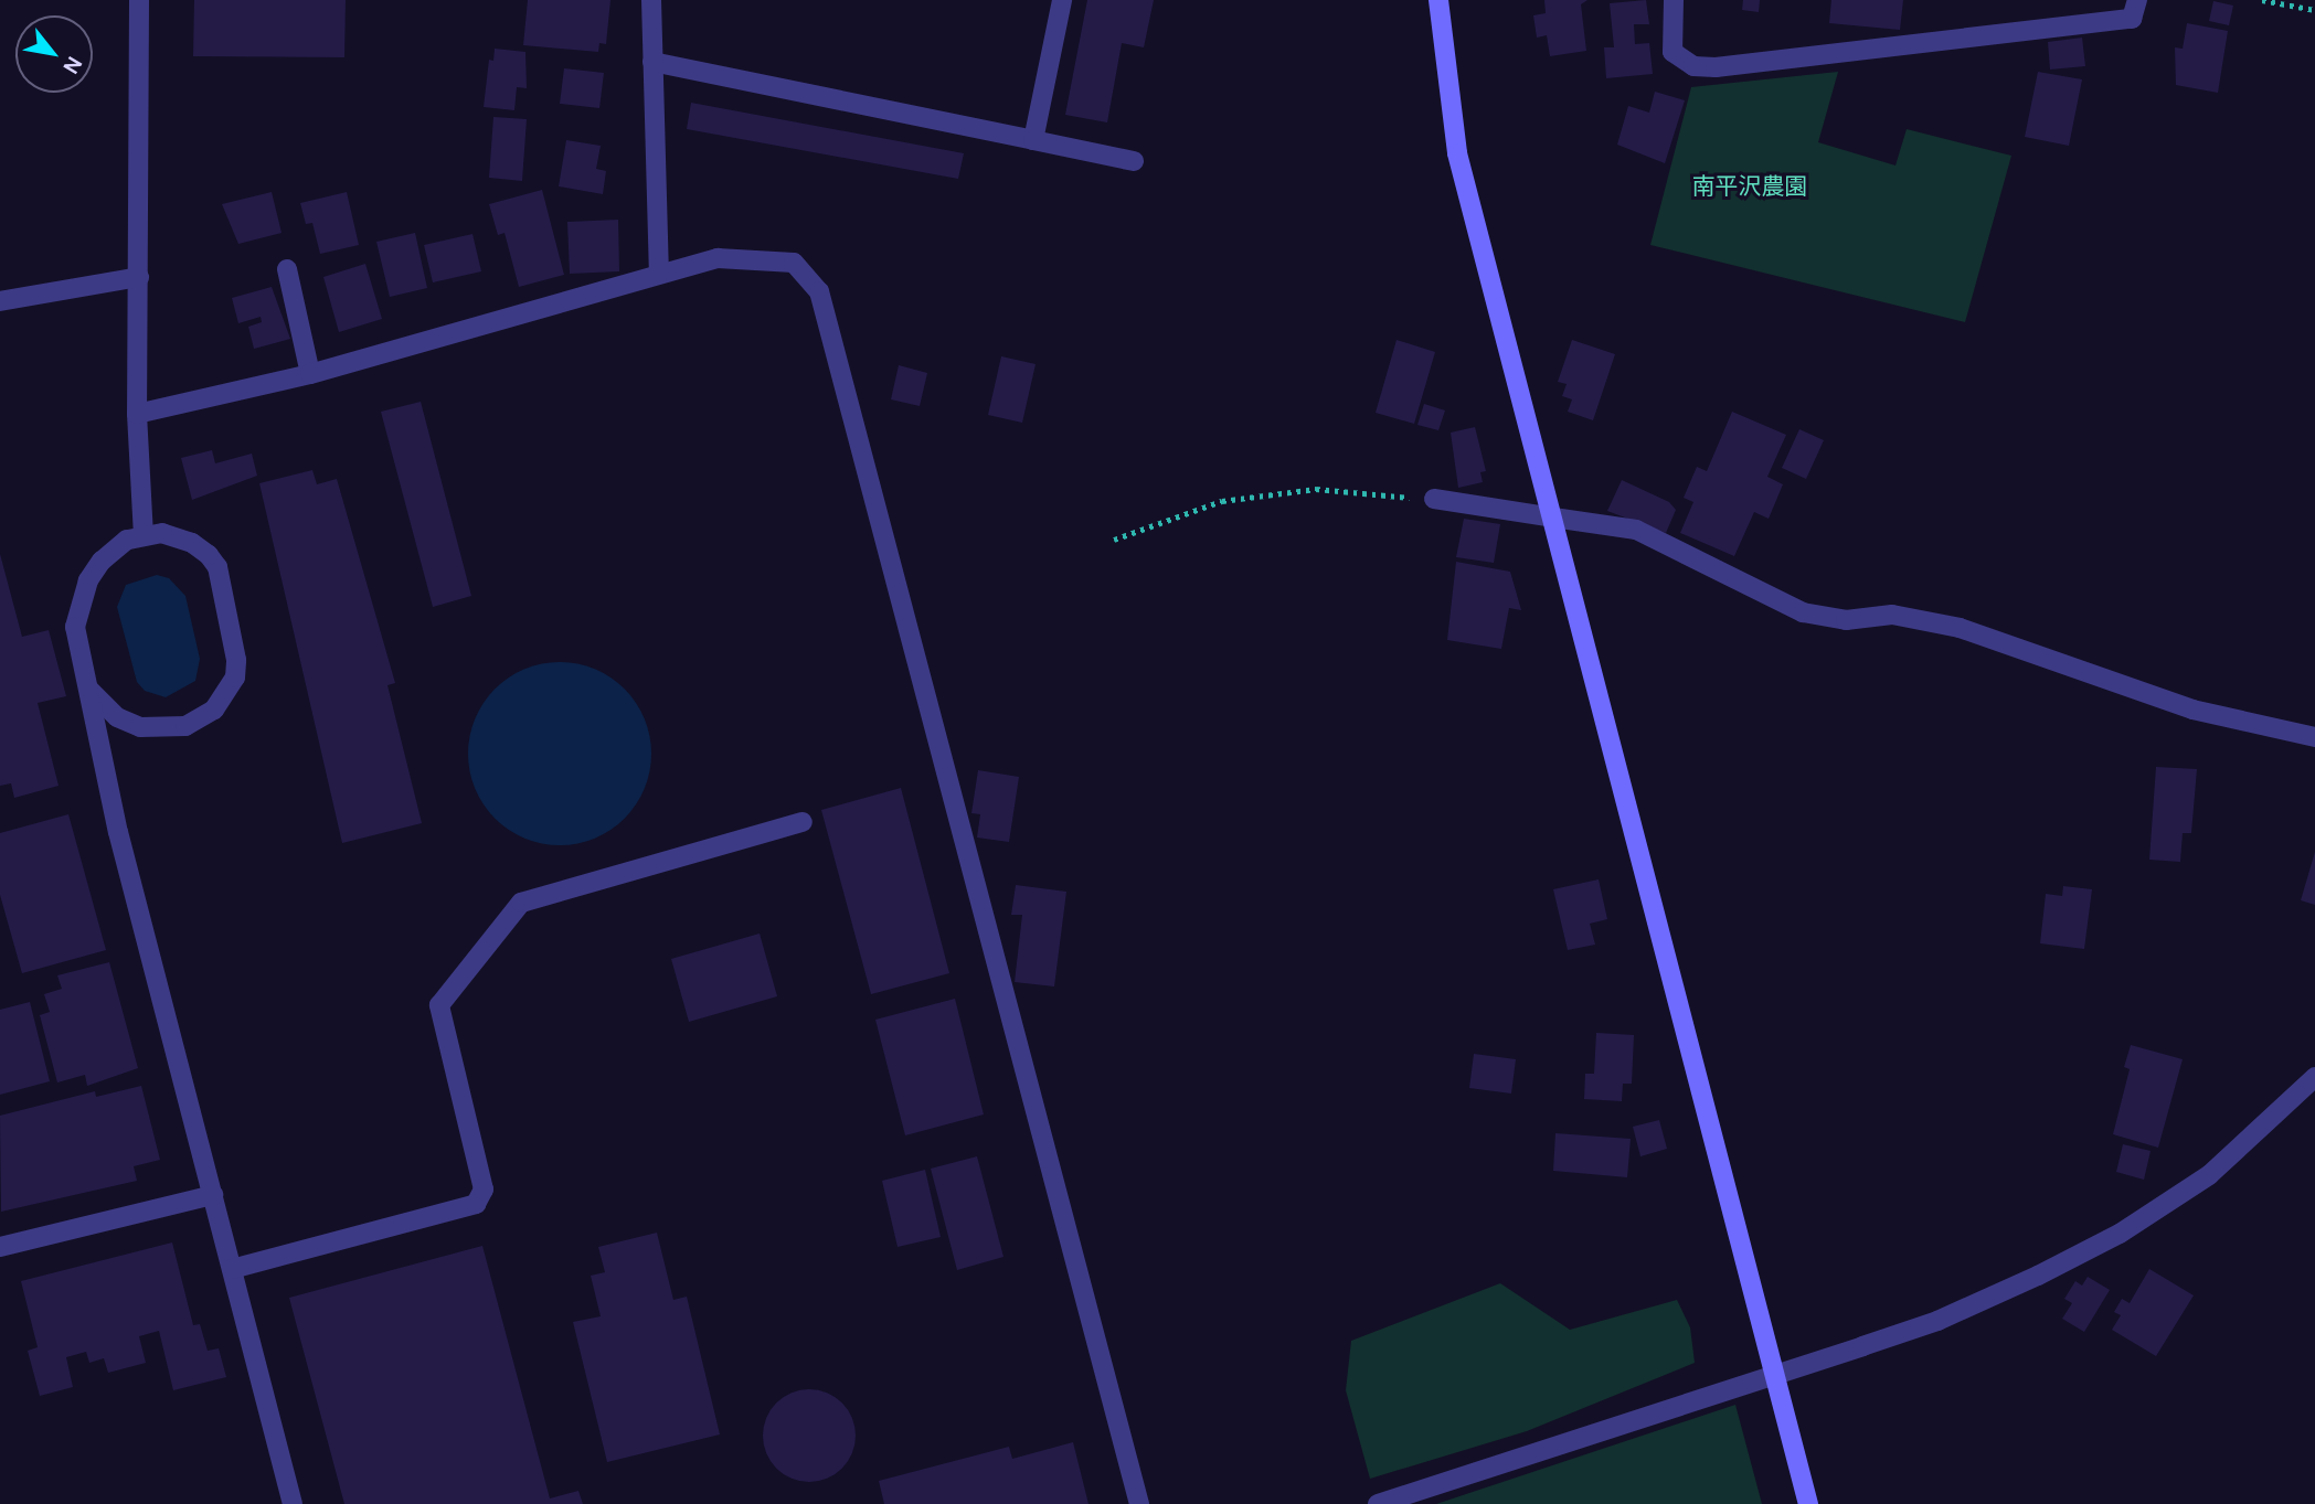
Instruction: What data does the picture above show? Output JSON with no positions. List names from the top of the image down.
{
  "parks": ["南平沢農園"],
  "north": "bottom right"
}
